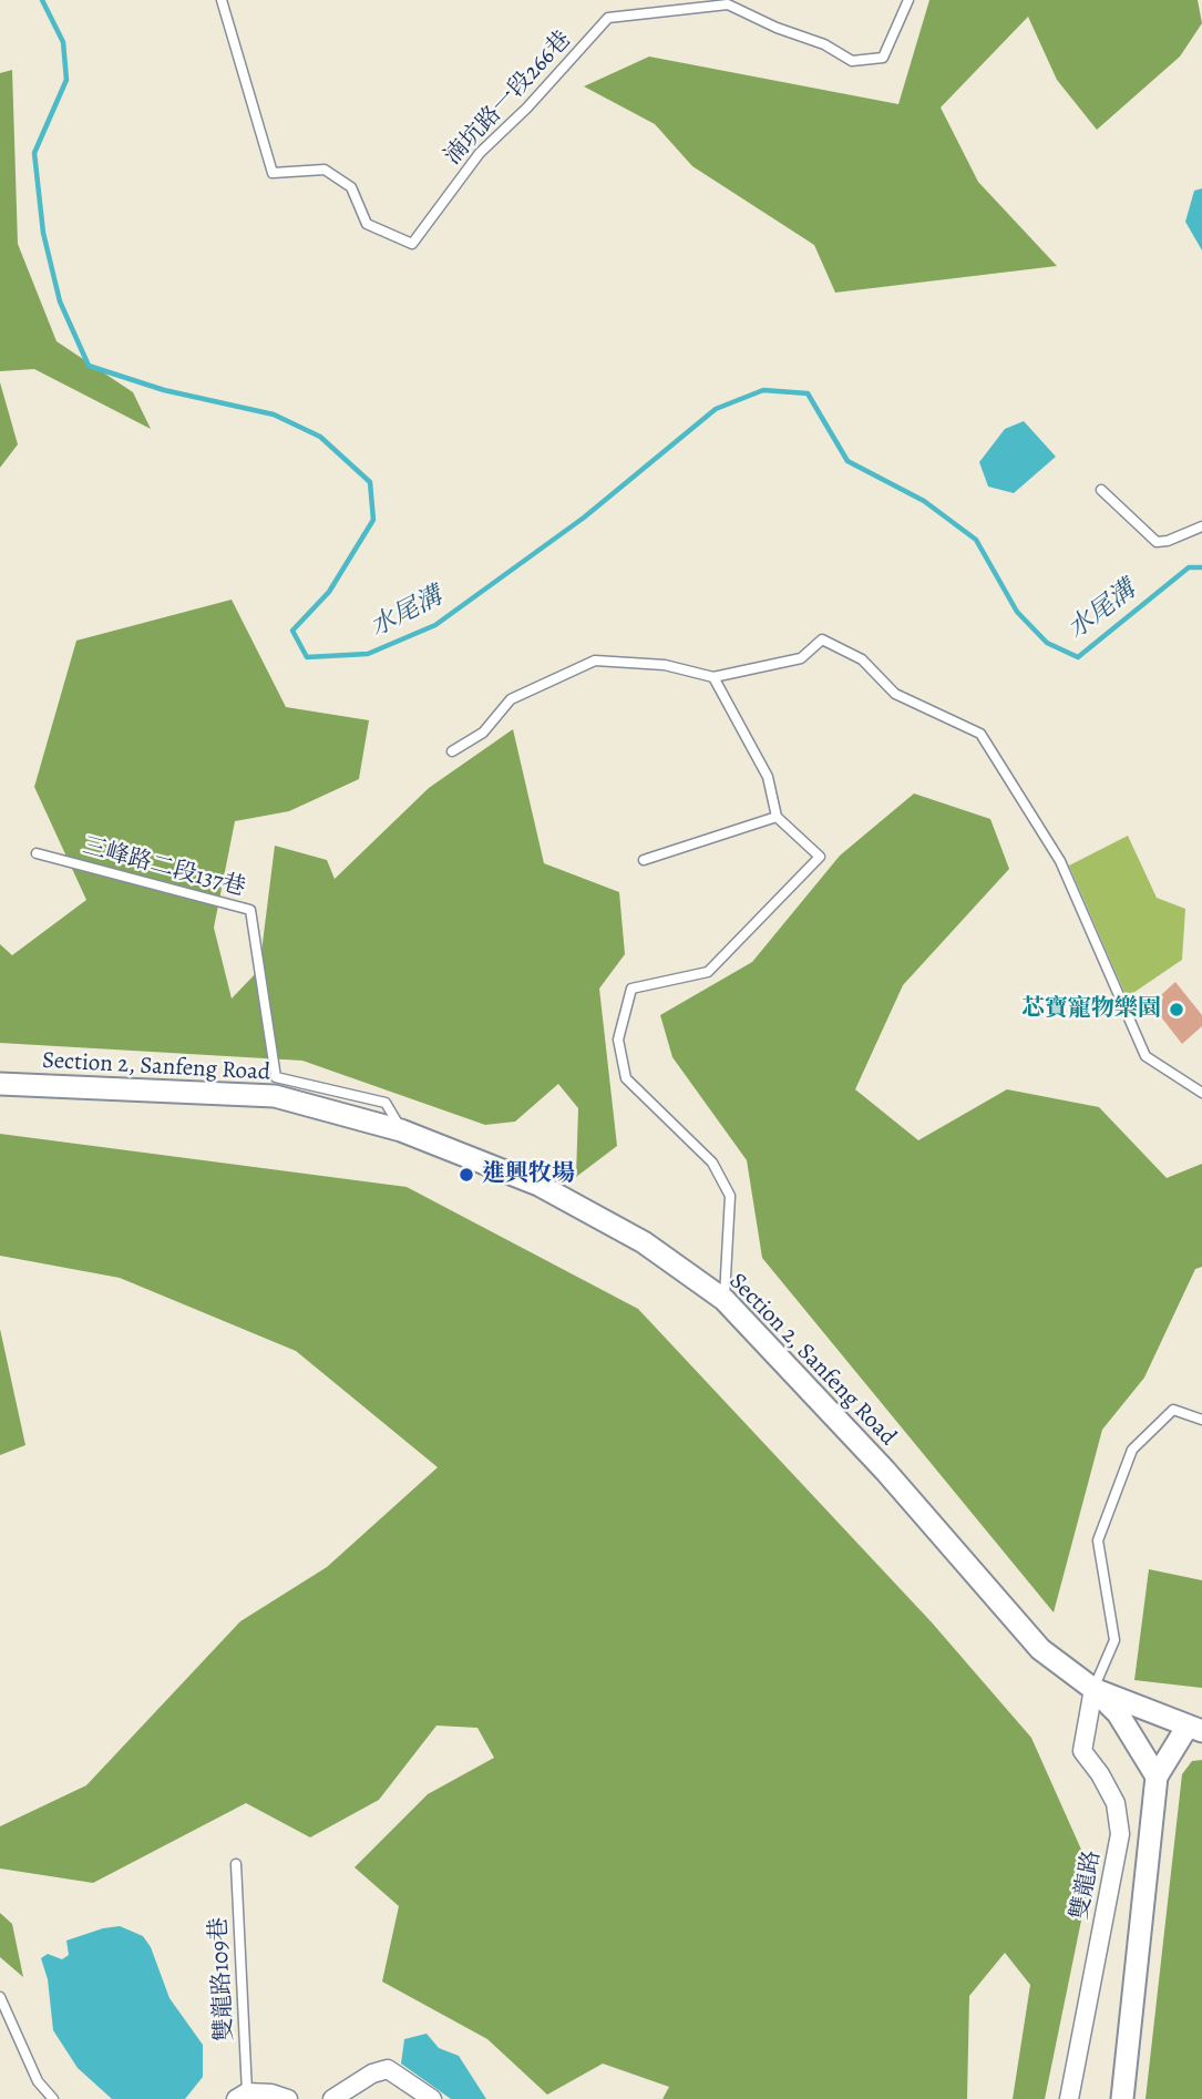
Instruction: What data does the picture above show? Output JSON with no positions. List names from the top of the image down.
{
  "streets": {
    "street": ["Section 2, Sanfeng Road", "雙龍路"],
    "lane": ["湳坑路一段266巷", "三峰路二段137巷", "雙龍路109巷"]
  },
  "crossings": [
    ["三峰路二段137巷", "Section 2, Sanfeng Road"],
    ["Section 2, Sanfeng Road", "雙龍路"]
  ],
  "water": ["水尾溝"],
  "places": ["芯寶寵物樂園", "進興牧場"]
}
